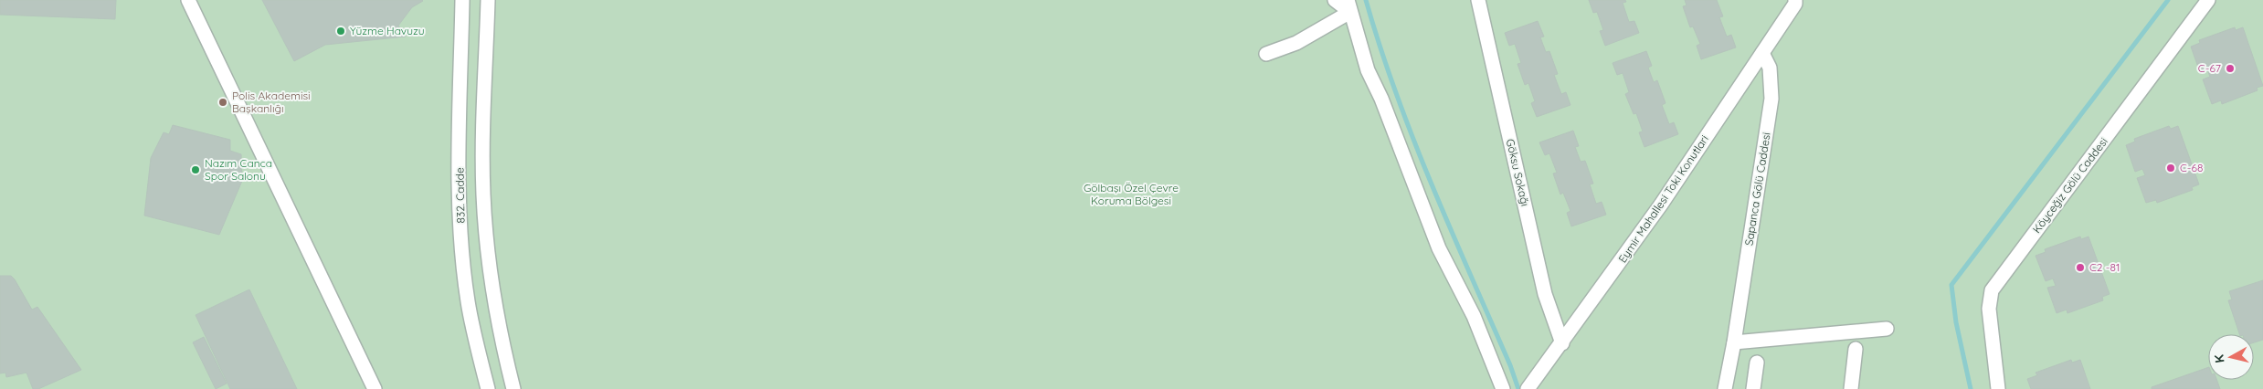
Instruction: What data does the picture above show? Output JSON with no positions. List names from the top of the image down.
{
  "streets": {
    "street": [
      "Göksu Sokağı",
      "Köyceğiz Gölü Caddesi",
      "Sapanca Gölü Caddesi",
      "832. Cadde",
      "Eymir Mahallesi Toki Konutlari"
    ]
  },
  "crossings": [
    ["Göksu Sokağı", "Eymir Mahallesi Toki Konutlari"],
    ["Sapanca Gölü Caddesi", "Eymir Mahallesi Toki Konutlari"]
  ],
  "parks": ["Gölbaşı Özel Çevre Koruma Bölgesi"],
  "places": [
    "Yüzme Havuzu",
    "C-67",
    "Polis Akademisi Başkanlığı",
    "C-68",
    "Nazım Canca Spor Salonu",
    "C2 -81"
  ],
  "north": "left"
}
